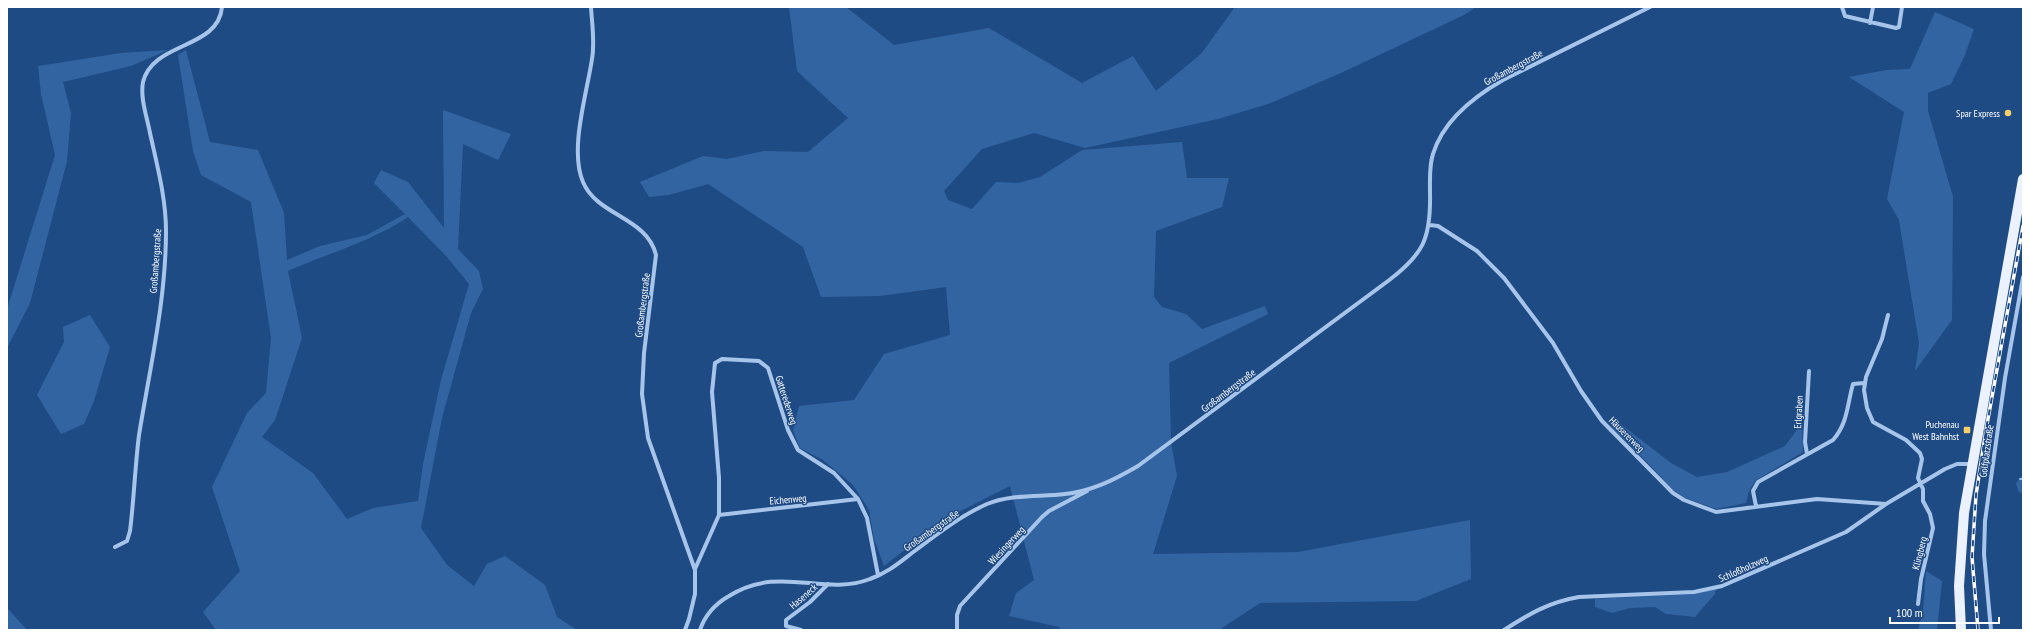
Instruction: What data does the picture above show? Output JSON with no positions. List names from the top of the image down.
{
  "streets": {
    "street": [
      "Großambergstraße",
      "Gatterederweg",
      "Erlgraben",
      "Häusererweg",
      "Golfplatzstraße",
      "Eichenweg",
      "Wiesingerweg",
      "Klingberg",
      "Schloßholzweg",
      "Haseneck"
    ]
  },
  "crossings": [
    ["Großambergstraße", "Gatterederweg"],
    ["Großambergstraße", "Häusererweg"],
    ["Großambergstraße", "Wiesingerweg"],
    ["Großambergstraße", "Haseneck"],
    ["Gatterederweg", "Eichenweg"],
    ["Häusererweg", "Schloßholzweg"],
    ["Klingberg", "Schloßholzweg"]
  ],
  "places": {
    "other": ["Spar Express"],
    "transit": ["Puchenau West Bahnhst"]
  },
  "scale_bar": "100 m"
}
